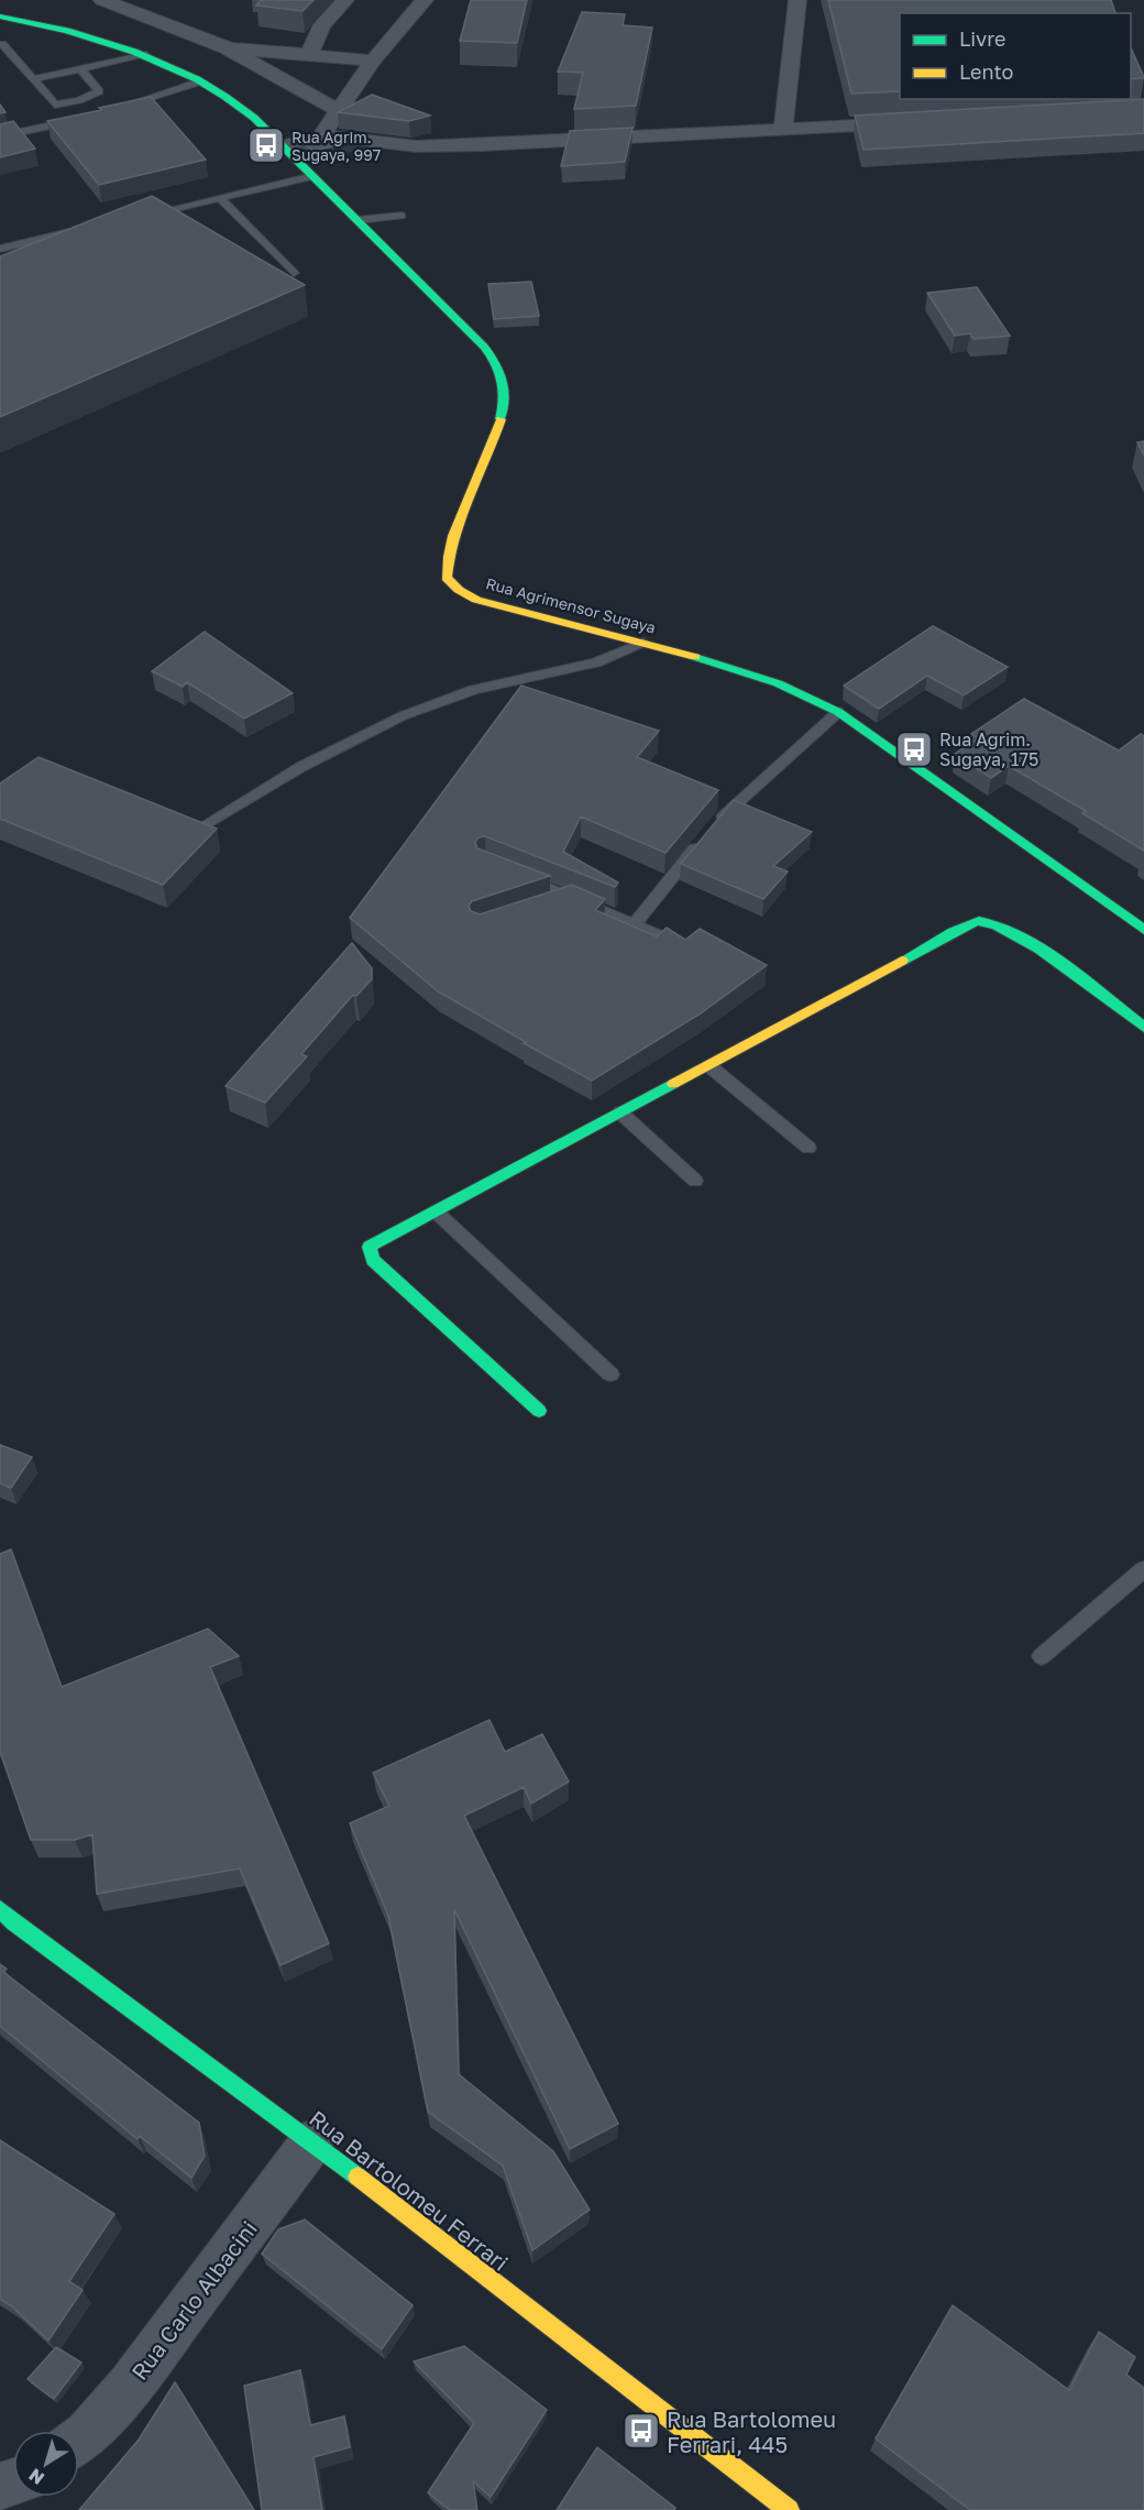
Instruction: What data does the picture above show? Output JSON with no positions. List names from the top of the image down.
{
  "streets": {
    "main road": ["Rua Agrimensor Sugaya", "Rua Bartolomeu Ferrari"],
    "street": ["Rua Carlo Albacini"]
  },
  "crossings": [
    ["Rua Bartolomeu Ferrari", "Rua Carlo Albacini"]
  ],
  "places": {
    "bus stop": ["Rua Agrim. Sugaya, 997", "Rua Agrim. Sugaya, 175", "Rua Bartolomeu Ferrari, 445"]
  },
  "legend": ["Livre", "Lento"],
  "north": "bottom left"
}
